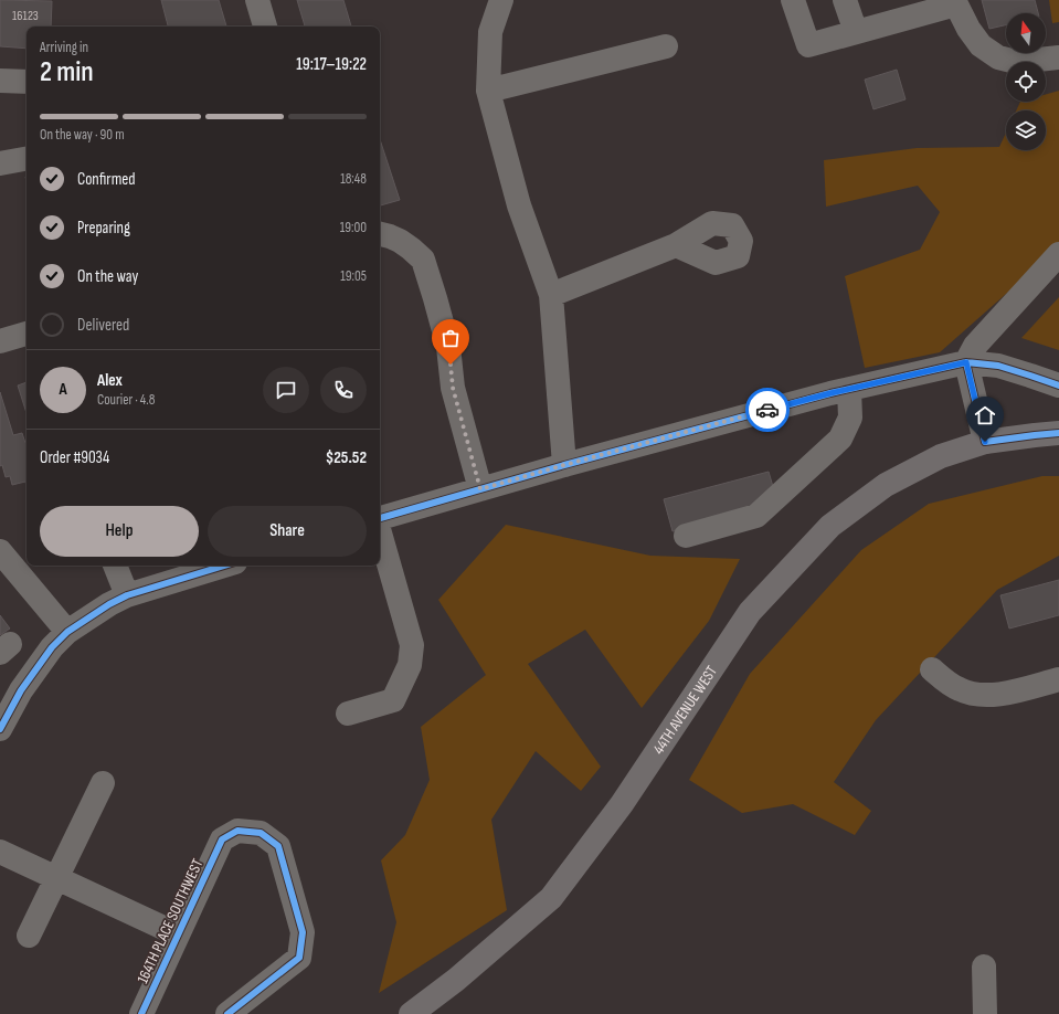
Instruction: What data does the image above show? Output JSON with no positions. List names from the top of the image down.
{
  "streets": {
    "main road": ["44TH AVENUE WEST"],
    "street": ["164TH PLACE SOUTHWEST"]
  },
  "house_numbers": ["16123"],
  "north": "top",
  "page": {
    "heading": ["2 min", "Arriving in", "19:17–19:22"],
    "panel": [
      "Alex",
      "Courier · 4.8",
      "Order #9034",
      "$25.52"
    ],
    "bar": "On the way · 90 m",
    "list": [
      ["Confirmed", "18:48"],
      ["Preparing", "19:00"],
      ["On the way", "19:05"],
      "Delivered"
    ],
    "round": "A",
    "buttons": ["Help", "Share"]
  }
}
